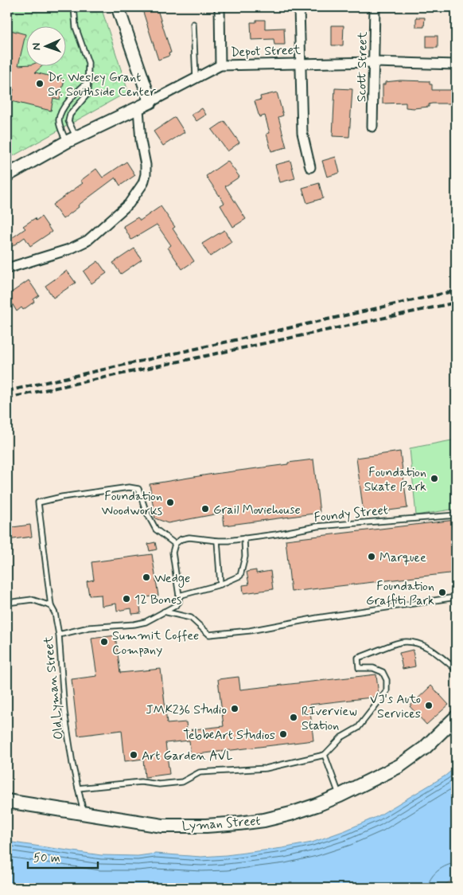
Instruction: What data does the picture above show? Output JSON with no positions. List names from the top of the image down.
{
  "streets": {
    "main road": ["Lyman Street"],
    "street": ["Depot Street", "Scott Street"],
    "lane": ["Foundy Street", "Old Lyman Street"]
  },
  "crossings": [
    ["Depot Street", "Scott Street"],
    ["Foundy Street", "Old Lyman Street"],
    ["Old Lyman Street", "Lyman Street"]
  ],
  "places": [
    "Dr. Wesley Grant Sr. Southside Center",
    "Foundation Skate Park",
    "Foundation Woodworks",
    "Grail Moviehouse",
    "Marquee",
    "Wedge",
    "Foundation Graffiti Park",
    "12 Bones",
    "Summit Coffee Company",
    "VJ's Auto Services",
    "JMK236 Studio",
    "RIverview Station",
    "TebbeArt Studios",
    "Art Garden AVL"
  ],
  "scale_bar": "50 m",
  "north": "left"
}
